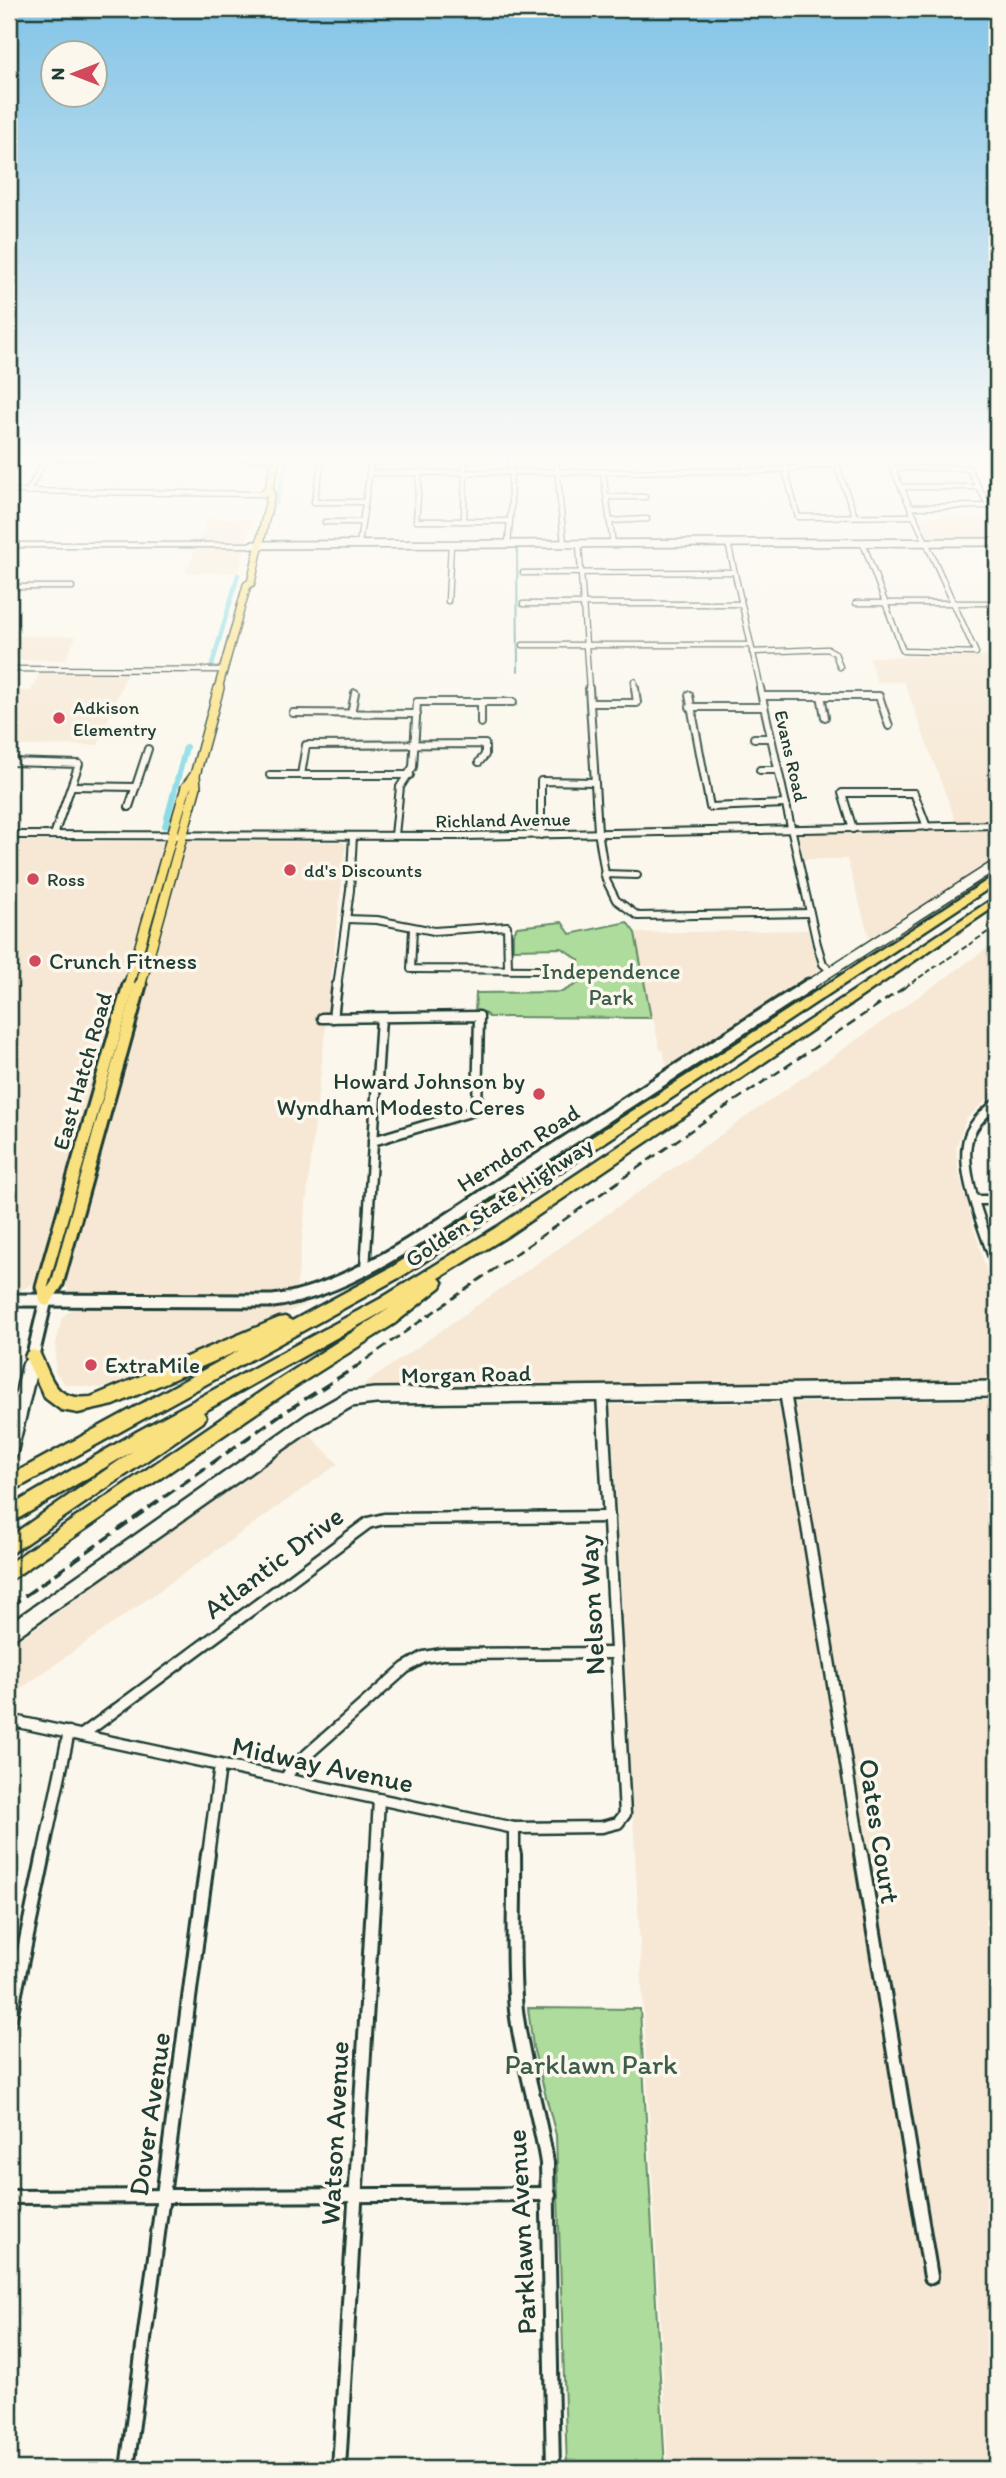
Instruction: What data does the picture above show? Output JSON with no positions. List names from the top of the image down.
{
  "streets": {
    "highway": ["Golden State Highway"],
    "main road": ["East Hatch Road"],
    "street": [
      "Evans Road",
      "Richland Avenue",
      "Herndon Road",
      "Morgan Road",
      "Atlantic Drive",
      "Nelson Way",
      "Midway Avenue",
      "Oates Court",
      "Dover Avenue",
      "Watson Avenue",
      "Parklawn Avenue"
    ]
  },
  "crossings": [
    ["Evans Road", "Richland Avenue"],
    ["Evans Road", "Herndon Road"],
    ["Richland Avenue", "East Hatch Road"],
    ["East Hatch Road", "Herndon Road"],
    ["Morgan Road", "Nelson Way"],
    ["Morgan Road", "Oates Court"],
    ["Atlantic Drive", "Nelson Way"],
    ["Atlantic Drive", "Midway Avenue"],
    ["Nelson Way", "Midway Avenue"],
    ["Midway Avenue", "Dover Avenue"],
    ["Midway Avenue", "Watson Avenue"],
    ["Midway Avenue", "Parklawn Avenue"]
  ],
  "parks": ["Independence Park", "Parklawn Park"],
  "places": [
    "Adkison Elementry",
    "dd's Discounts",
    "Ross",
    "Crunch Fitness",
    "Howard Johnson by Wyndham Modesto Ceres",
    "ExtraMile"
  ],
  "north": "left"
}
